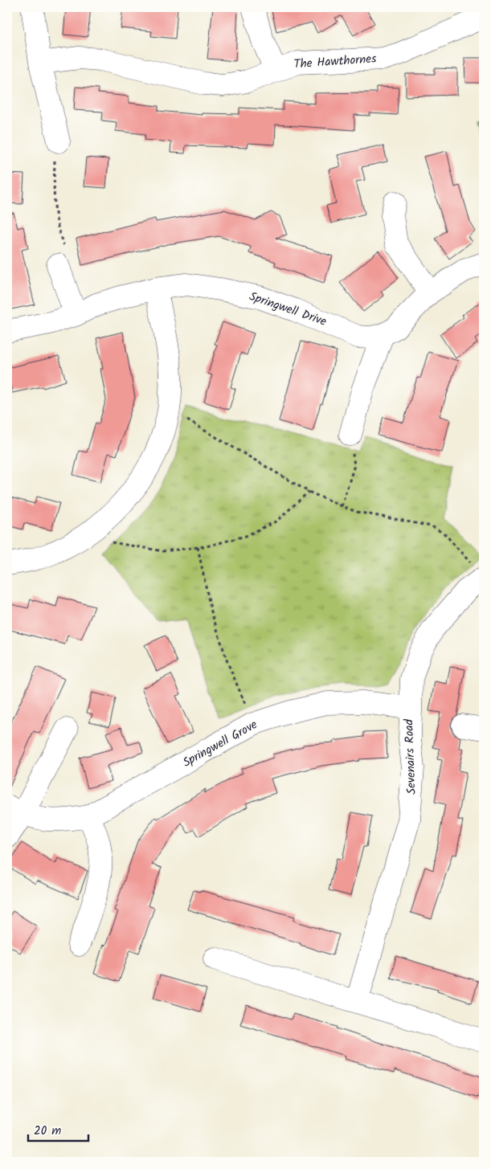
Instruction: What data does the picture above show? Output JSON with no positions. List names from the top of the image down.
{
  "streets": {
    "street": [
      "The Hawthornes",
      "Springwell Drive",
      "Springwell Grove",
      "Sevenairs Road"
    ]
  },
  "crossings": [
    ["Springwell Grove", "Sevenairs Road"]
  ],
  "scale_bar": "20 m"
}
